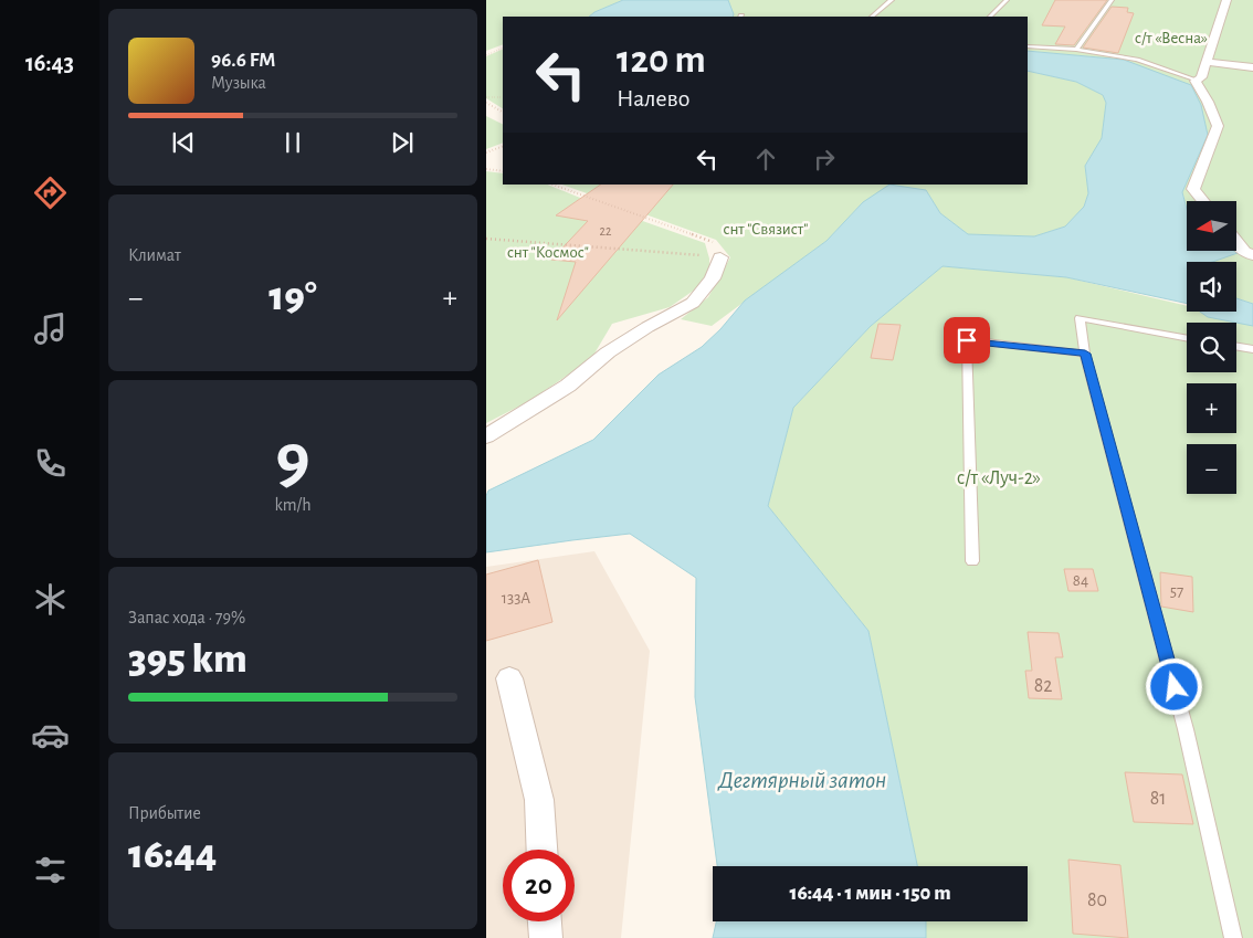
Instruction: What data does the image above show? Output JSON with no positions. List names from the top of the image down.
{
  "water": ["Дегтярный затон"],
  "parks": [
    "с/т «Весна»",
    "снт \"Связист\"",
    "снт \"Космос\"",
    "с/т «Луч-2»"
  ],
  "house_numbers": [
    "22",
    "84",
    "57",
    "133А",
    "82",
    "81",
    "80"
  ],
  "north": "left",
  "page": {
    "tabs": "16:43",
    "turn": ["120 m", "Налево"],
    "song": ["96.6 FM", "Музыка"],
    "tile": [
      "Климат",
      ["9", "km/h"],
      ["Запас хода · 79%", "395 km"],
      ["Прибытие", "16:44"]
    ],
    "map_buttons": ["+", "−"],
    "heat": ["−", "19°", "+"],
    "limit": "20",
    "trip": "16:44 · 1 мин · 150 m"
  }
}
